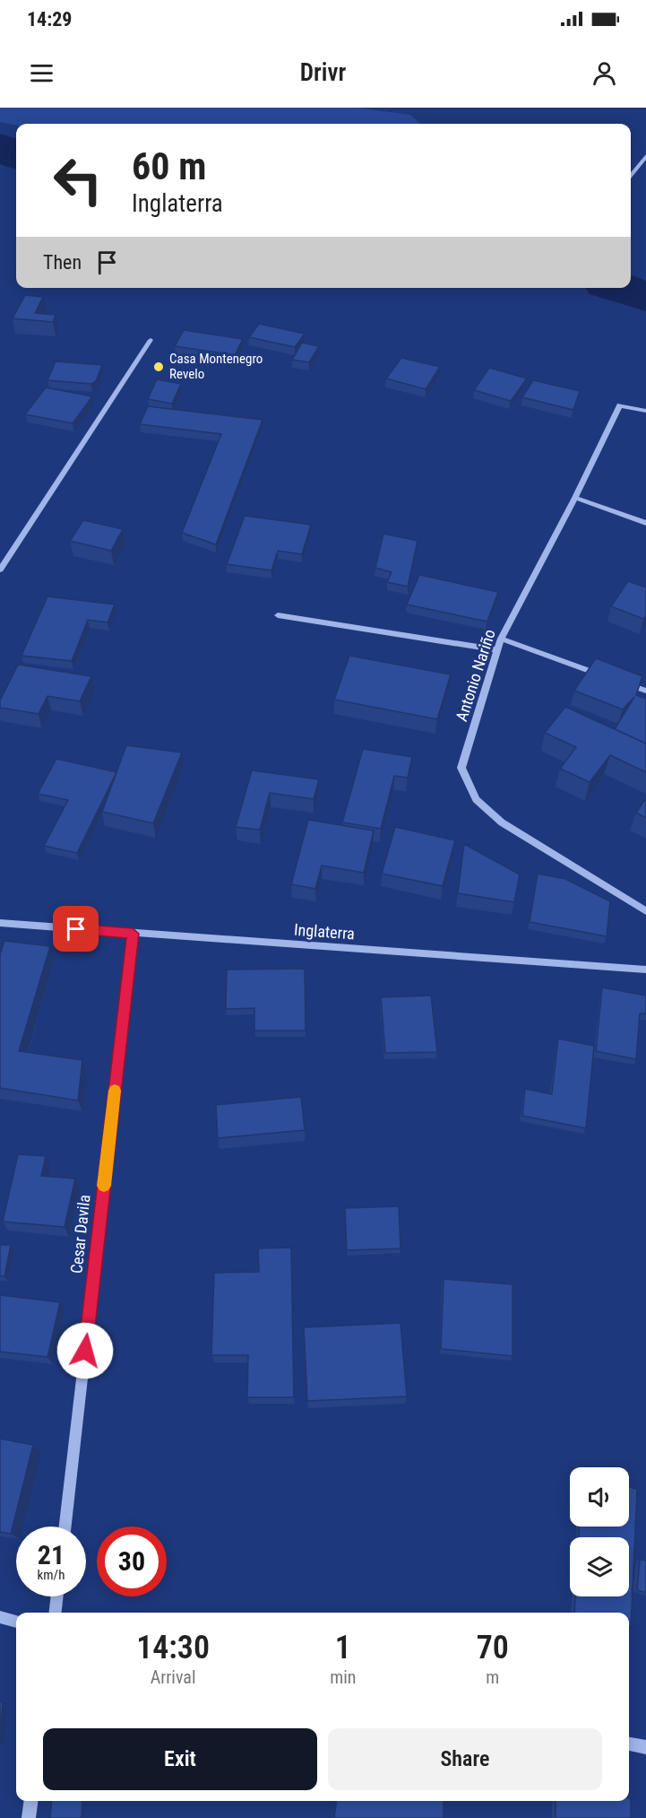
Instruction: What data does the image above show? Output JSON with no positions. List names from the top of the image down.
{
  "streets": {
    "street": ["Antonio Nariño", "Inglaterra", "Cesar Davila"]
  },
  "crossings": [
    ["Inglaterra", "Cesar Davila"]
  ],
  "places": ["Casa Montenegro Revelo"],
  "page": {
    "status": "14:29",
    "header": "Drivr",
    "turn": ["60 m", "Inglaterra"],
    "then": "Then",
    "speed": "21 km/h",
    "limit": "30",
    "eta": [
      "14:30",
      "Arrival",
      "1",
      "min",
      "70",
      "m"
    ],
    "buttons": ["Exit", "Share"]
  }
}
